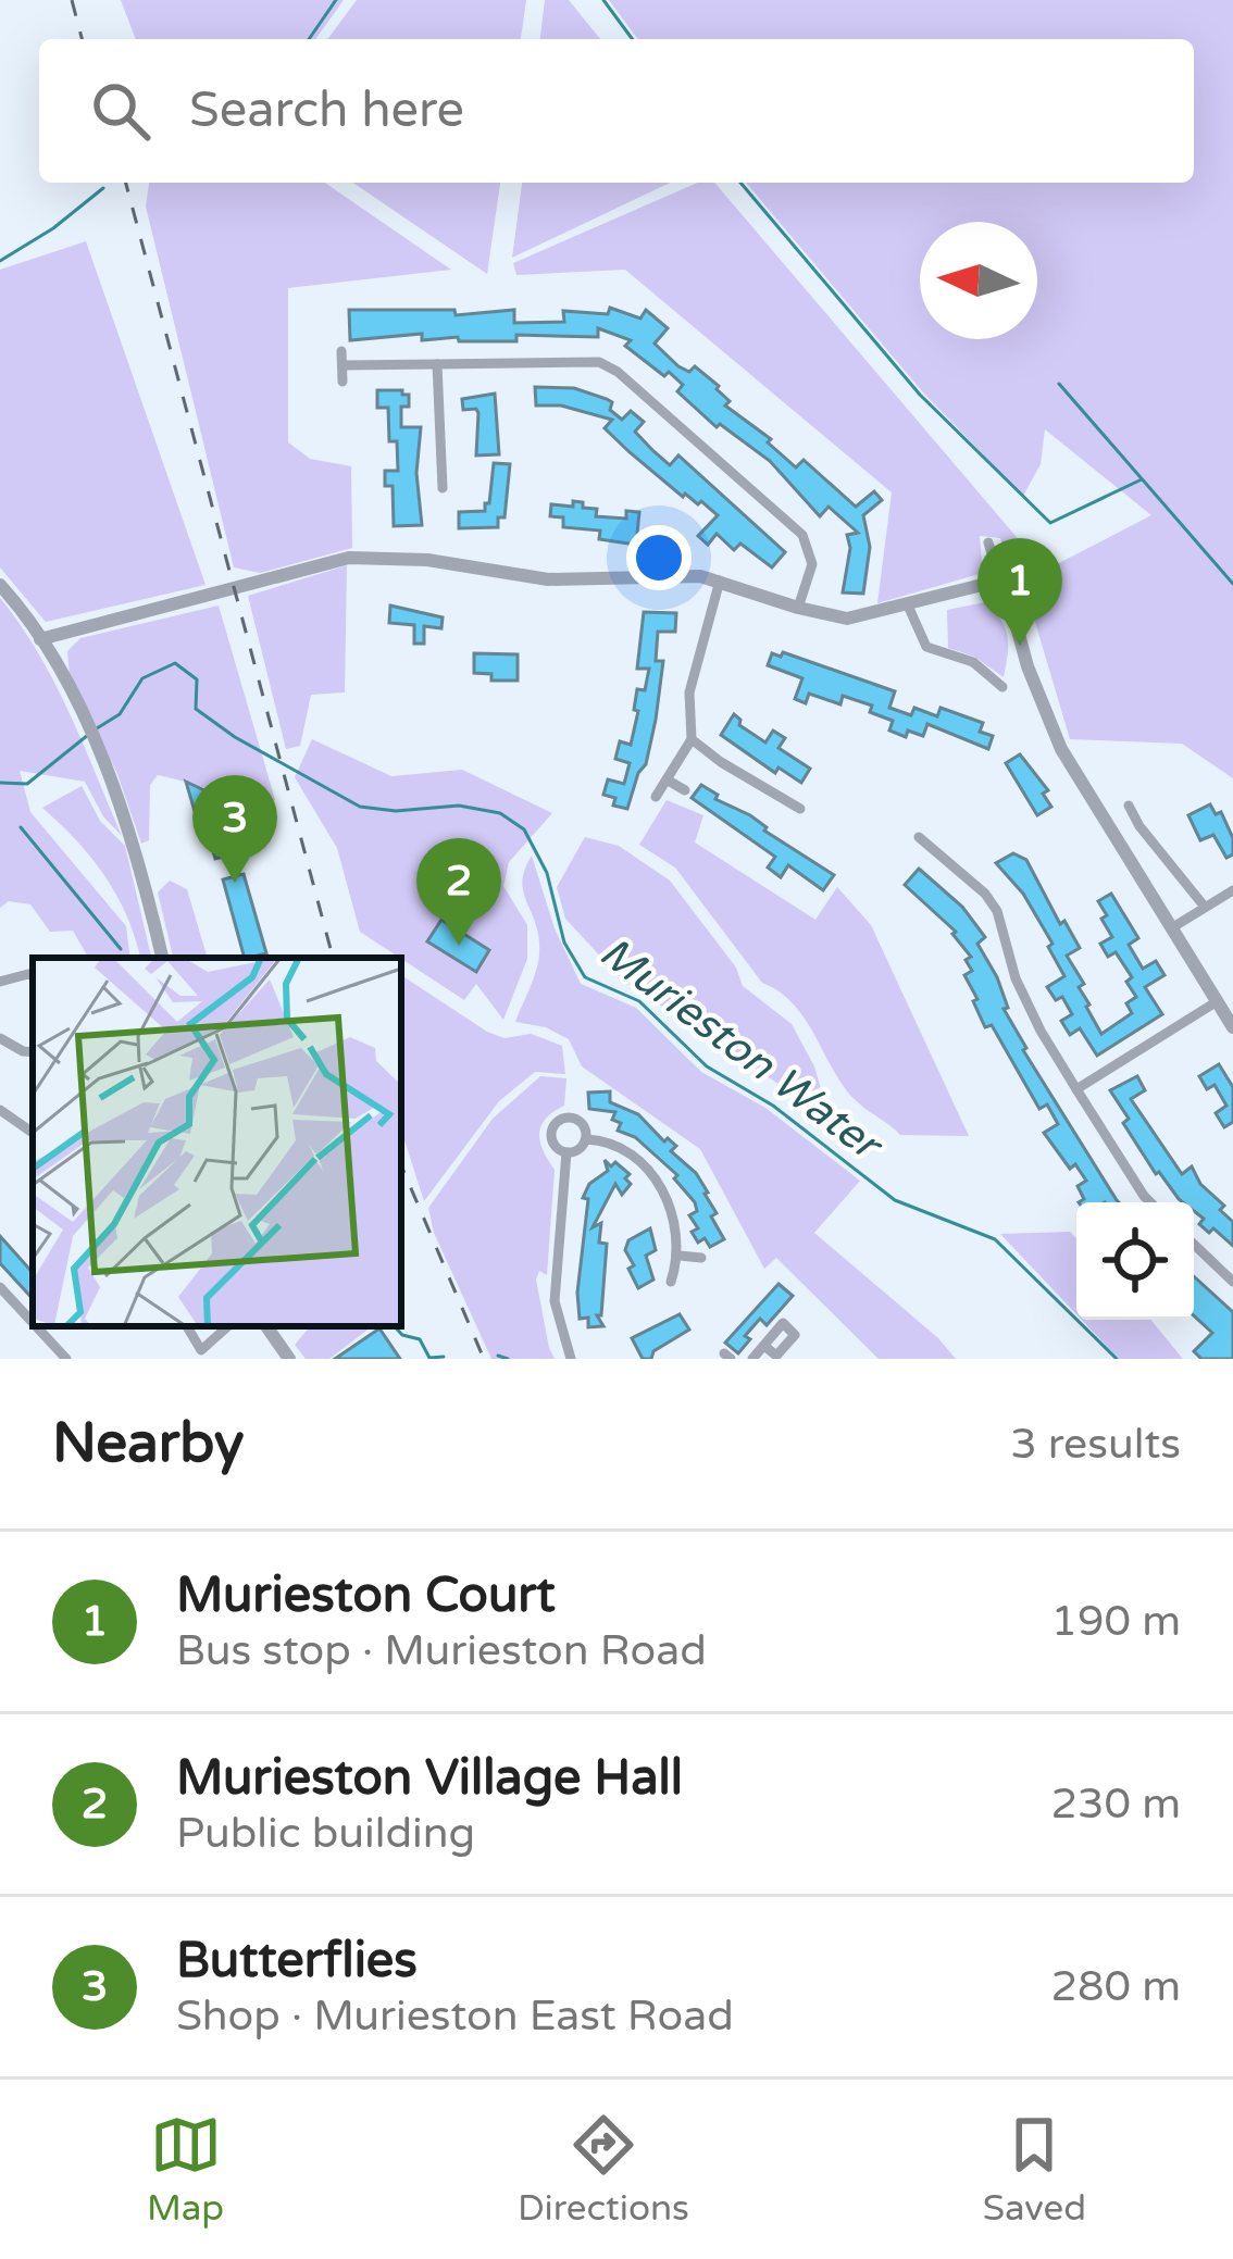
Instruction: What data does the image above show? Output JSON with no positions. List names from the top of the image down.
{
  "water": ["Murieston Water"],
  "north": "left",
  "page": {
    "search": "Search here",
    "pins": ["1", "3", "2"],
    "heading": ["Nearby", "3 results"],
    "list": [
      {
        "mark": "1",
        "name": "Murieston Court",
        "note": "Bus stop · Murieston Road",
        "value": "190 m"
      },
      {
        "mark": "2",
        "name": "Murieston Village Hall",
        "note": "Public building",
        "value": "230 m"
      },
      {
        "mark": "3",
        "name": "Butterflies",
        "note": "Shop · Murieston East Road",
        "value": "280 m"
      }
    ],
    "nav": ["Map", "Directions", "Saved"]
  }
}
